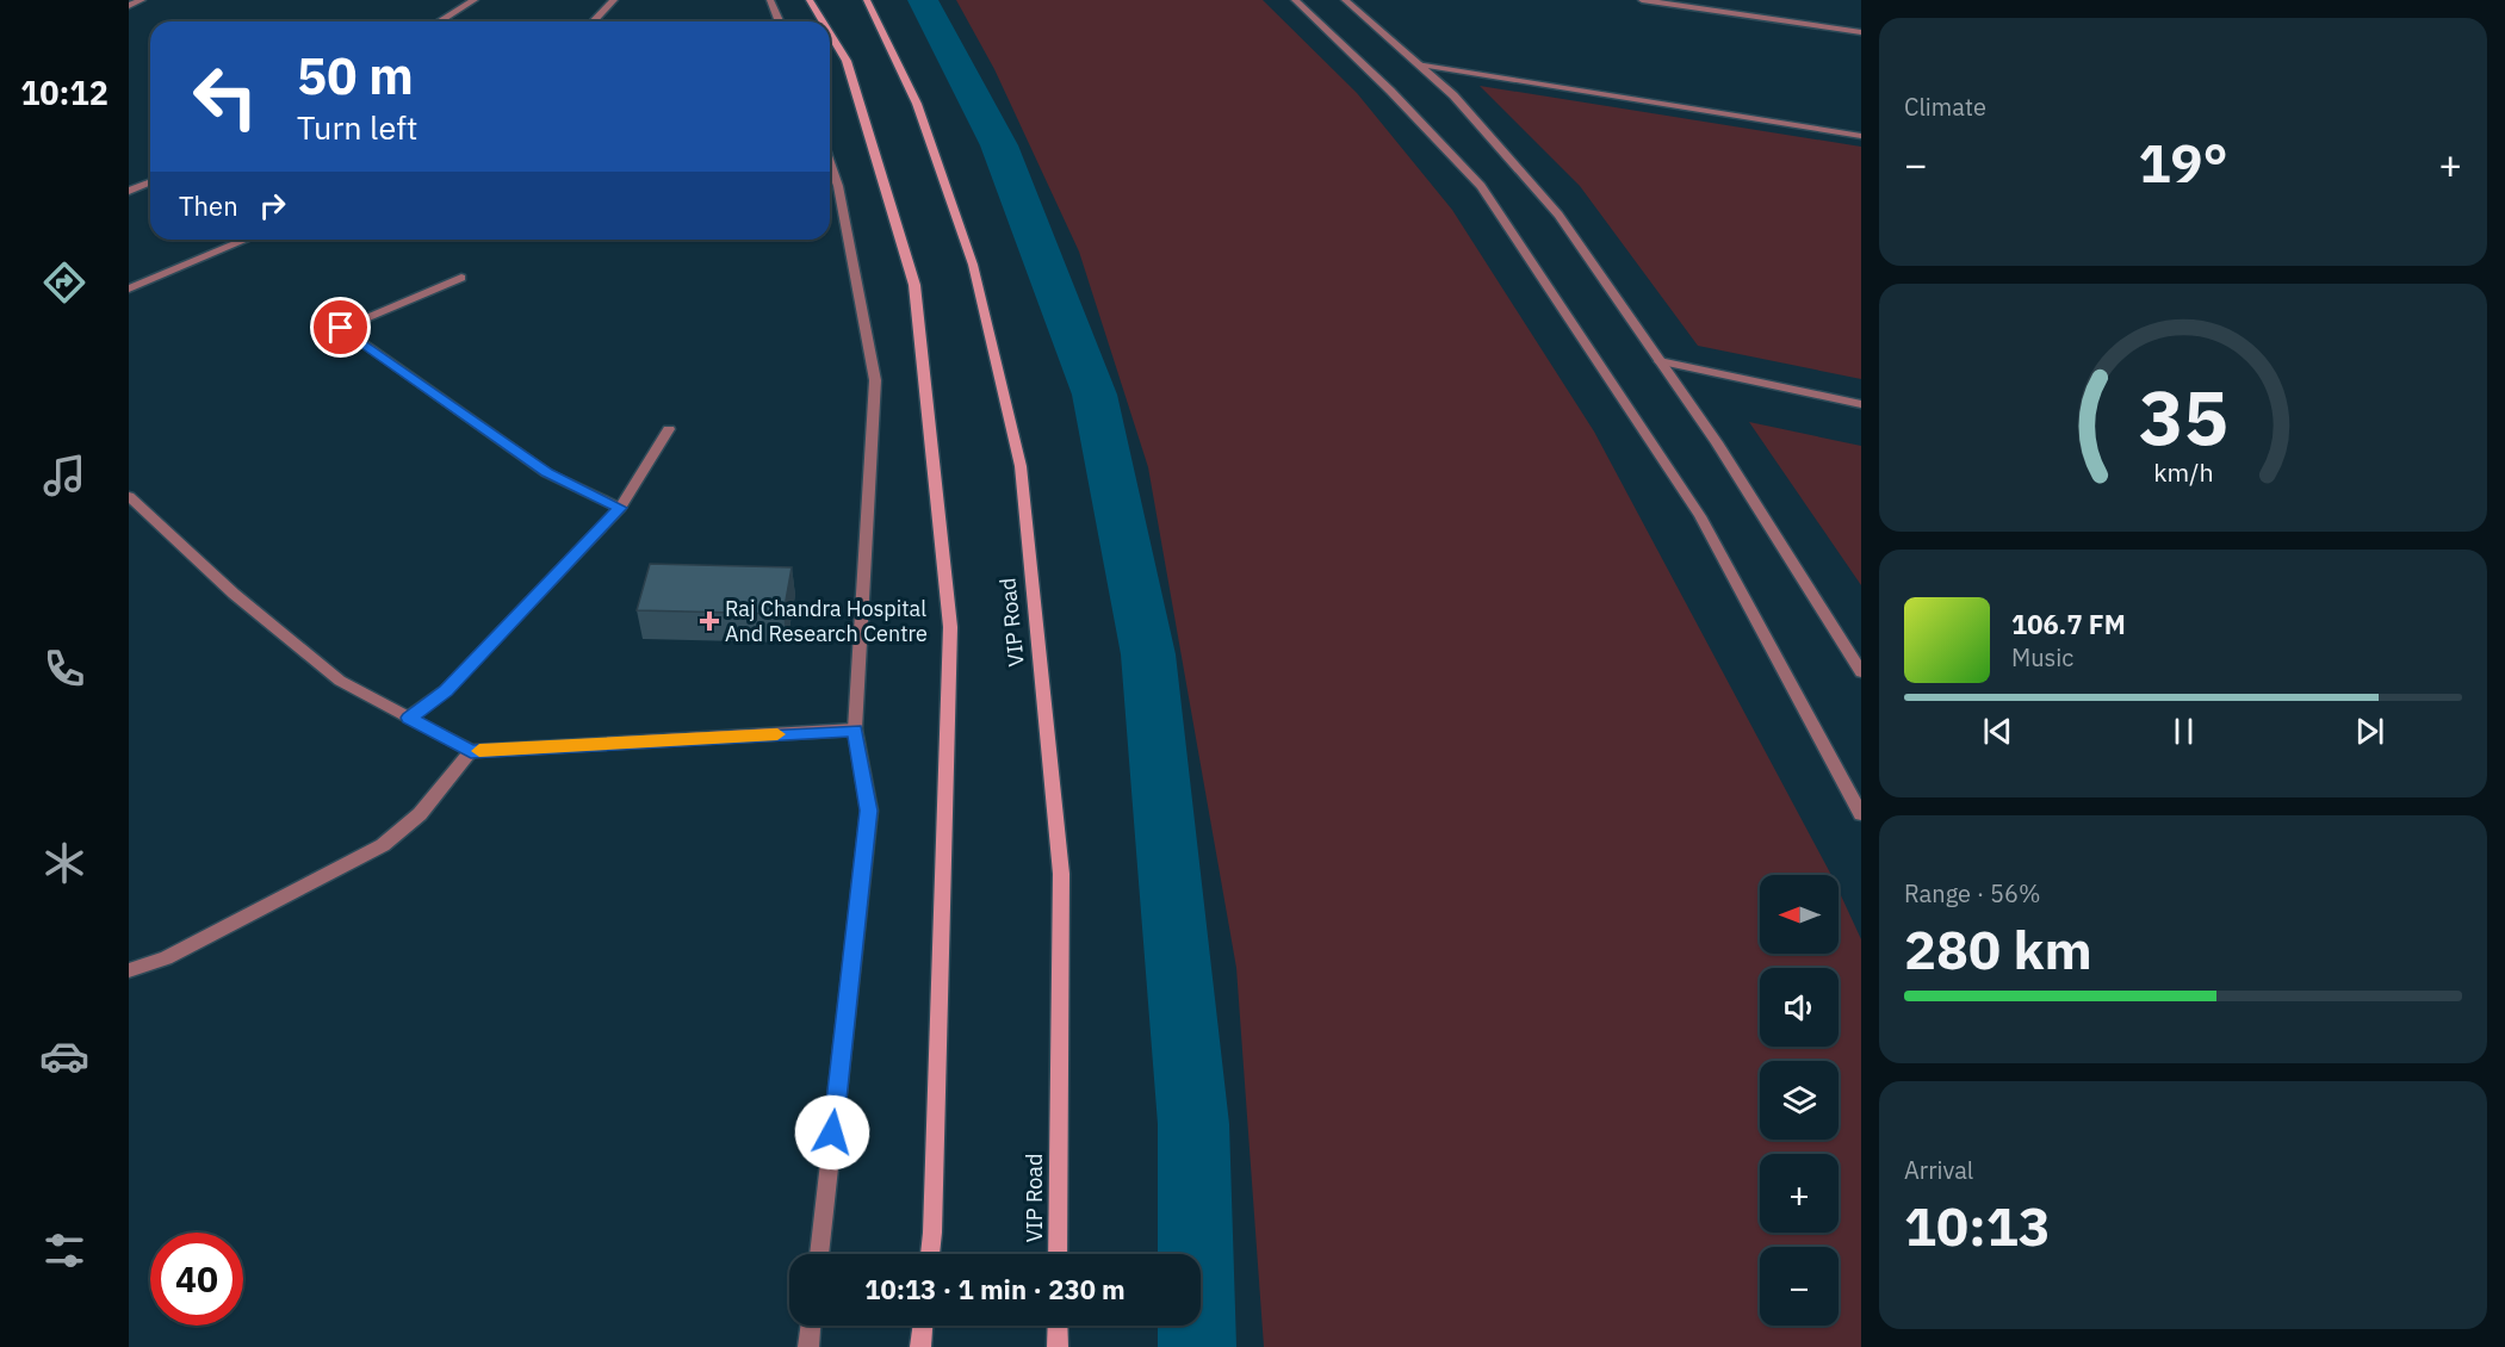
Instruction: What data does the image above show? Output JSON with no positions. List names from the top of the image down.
{
  "streets": {
    "main road": ["VIP Road"]
  },
  "places": {
    "health": ["Raj Chandra Hospital And Research Centre"]
  },
  "north": "left",
  "page": {
    "tabs": "10:12",
    "tile": [
      "Climate",
      ["Range · 56%", "280 km"],
      ["Arrival", "10:13"]
    ],
    "turn": ["50 m", "Turn left"],
    "heat": ["−", "19°", "+"],
    "then": "Then",
    "song": ["106.7 FM", "Music"],
    "map_buttons": ["+", "−"],
    "limit": "40",
    "trip": "10:13 · 1 min · 230 m",
    "gauge": ["35", "km/h"]
  }
}
